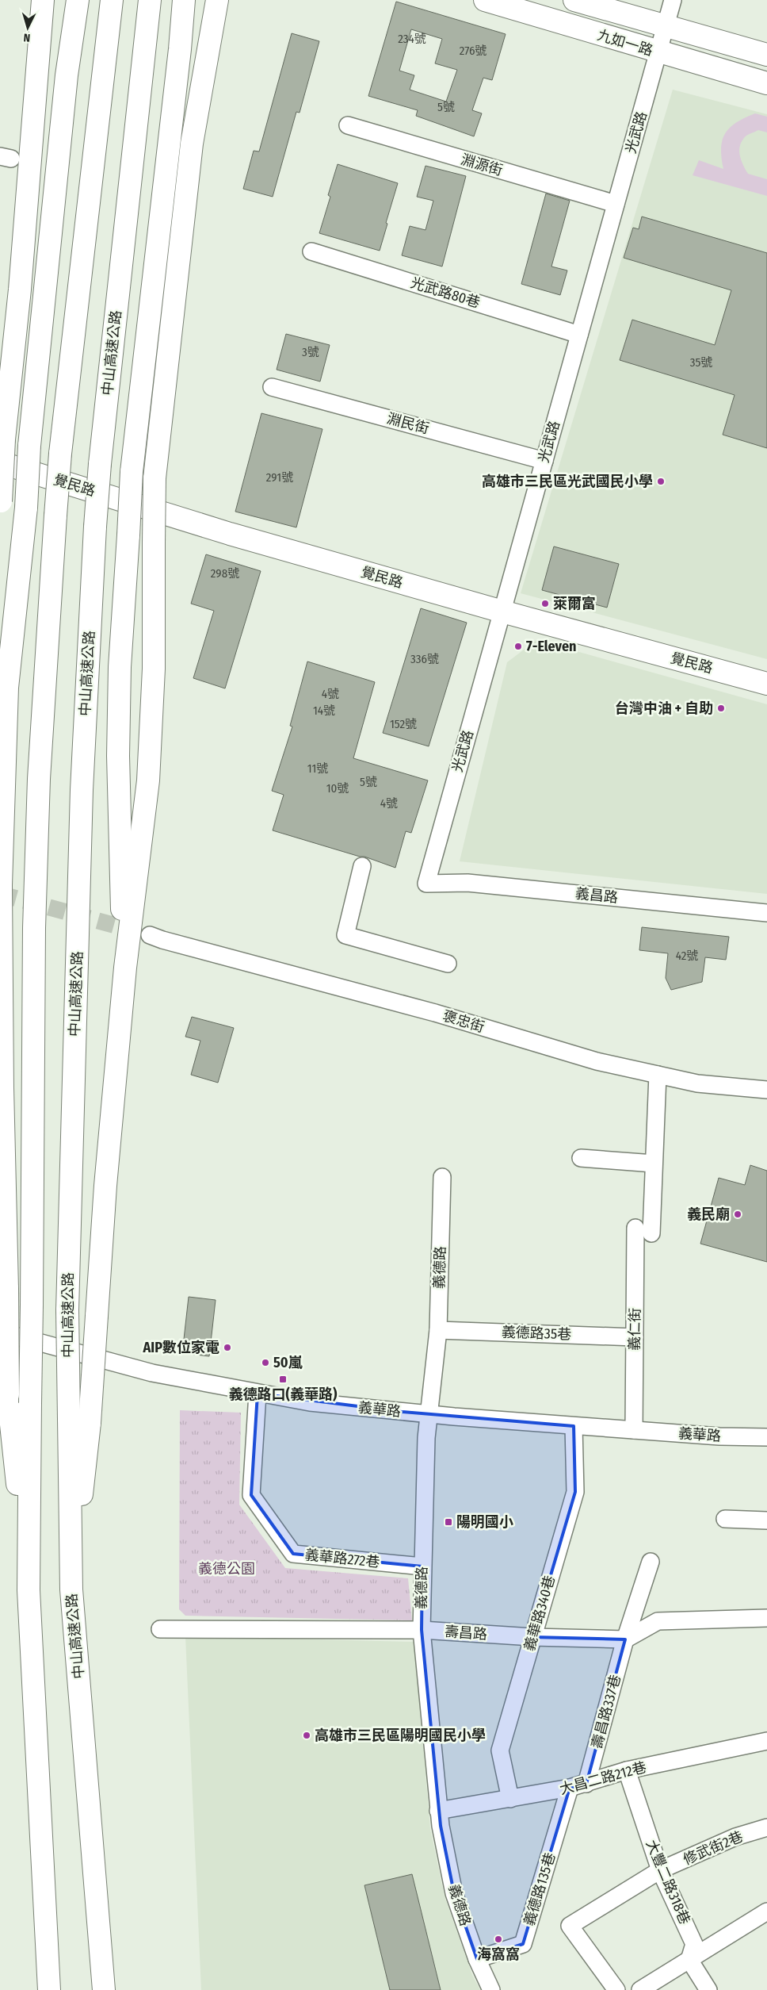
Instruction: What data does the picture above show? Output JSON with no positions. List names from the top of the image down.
{
  "streets": {
    "main road": ["九如一路", "中山高速公路", "覺民路"],
    "street": [
      "光武路",
      "淵源街",
      "光武路80巷",
      "淵民街",
      "義昌路",
      "褒忠街",
      "義德路",
      "義仁街",
      "義德路35巷",
      "義華路",
      "義華路272巷",
      "義華路340巷",
      "壽昌路",
      "壽昌路337巷",
      "大昌二路212巷",
      "修武街2巷",
      "大豐二路318巷",
      "義德路135巷"
    ]
  },
  "crossings": [
    ["九如一路", "光武路"],
    ["光武路", "淵源街"],
    ["光武路", "光武路80巷"],
    ["光武路", "淵民街"],
    ["光武路", "覺民路"],
    ["光武路", "義昌路"],
    ["褒忠街", "義仁街"],
    ["義德路", "義德路35巷"],
    ["義德路", "義華路"],
    ["義德路", "義華路272巷"],
    ["義德路", "壽昌路"],
    ["義德路", "大昌二路212巷"],
    ["義德路", "義德路135巷"],
    ["義仁街", "義德路35巷"],
    ["義仁街", "義華路"],
    ["義華路", "義華路272巷"],
    ["義華路", "義華路340巷"],
    ["義華路340巷", "壽昌路"],
    ["義華路340巷", "大昌二路212巷"],
    ["壽昌路", "壽昌路337巷"],
    ["壽昌路337巷", "大昌二路212巷"],
    ["大昌二路212巷", "大豐二路318巷"],
    ["大昌二路212巷", "義德路135巷"],
    ["修武街2巷", "大豐二路318巷"]
  ],
  "parks": ["義德公園"],
  "places": {
    "other": [
      "高雄市三民區光武國民小學",
      "萊爾富",
      "7-Eleven",
      "台灣中油 + 自助",
      "義民廟",
      "AIP數位家電",
      "50嵐",
      "高雄市三民區陽明國民小學",
      "海窩窩"
    ],
    "transit": ["義德路口(義華路)", "陽明國小"]
  },
  "house_numbers": [
    "234號",
    "276號",
    "5號",
    "3號",
    "35號",
    "291號",
    "298號",
    "336號",
    "4號",
    "14號",
    "152號",
    "11號",
    "5號",
    "10號",
    "4號",
    "42號"
  ],
  "north": "bottom"
}
